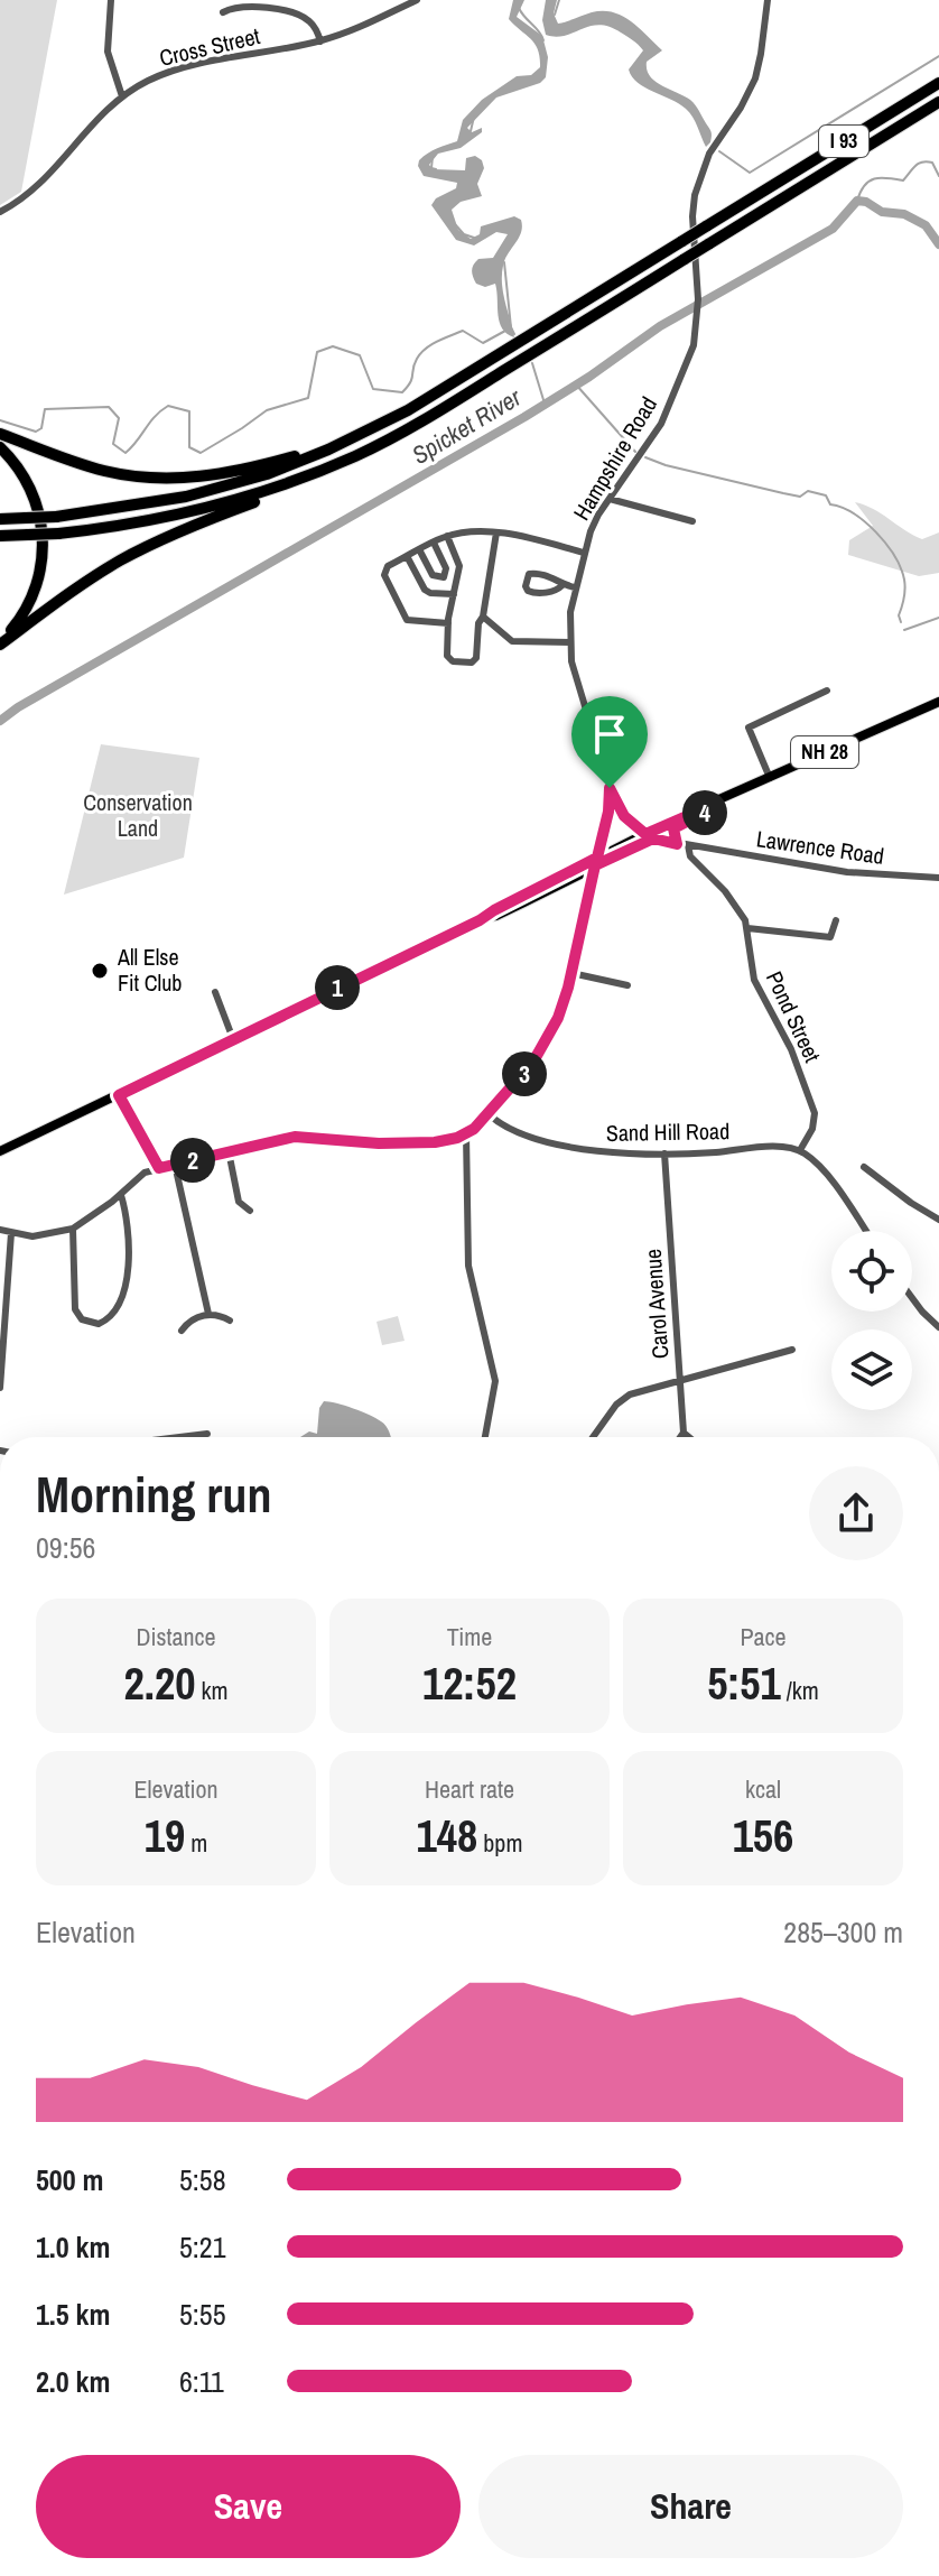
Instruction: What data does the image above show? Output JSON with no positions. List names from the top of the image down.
{
  "streets": {
    "highway": ["I 93"],
    "main road": ["NH 28"],
    "street": [
      "Cross Street",
      "Hampshire Road",
      "Lawrence Road",
      "Pond Street",
      "Sand Hill Road",
      "Carol Avenue"
    ]
  },
  "crossings": [
    ["Hampshire Road", "NH 28"],
    ["Hampshire Road", "Lawrence Road"],
    ["Hampshire Road", "Sand Hill Road"],
    ["NH 28", "Lawrence Road"],
    ["Lawrence Road", "Pond Street"],
    ["Pond Street", "Sand Hill Road"],
    ["Sand Hill Road", "Carol Avenue"]
  ],
  "water": ["Spicket River"],
  "parks": ["Conservation Land"],
  "places": ["All Else Fit Club"],
  "page": {
    "pins": [
      "4",
      "1",
      "3",
      "2"
    ],
    "heading": ["Morning run", "09:56"],
    "stats": [
      ["Distance", "2.20 km"],
      ["Time", "12:52"],
      ["Pace", "5:51 /km"],
      ["Elevation", "19 m"],
      ["Heart rate", "148 bpm"],
      ["kcal", "156"]
    ],
    "chart": ["Elevation", "285–300 m"],
    "list": [
      {
        "name": "500 m",
        "note": "5:58"
      },
      {
        "name": "1.0 km",
        "note": "5:21"
      },
      {
        "name": "1.5 km",
        "note": "5:55"
      },
      {
        "name": "2.0 km",
        "note": "6:11"
      }
    ],
    "buttons": ["Save", "Share"]
  }
}
